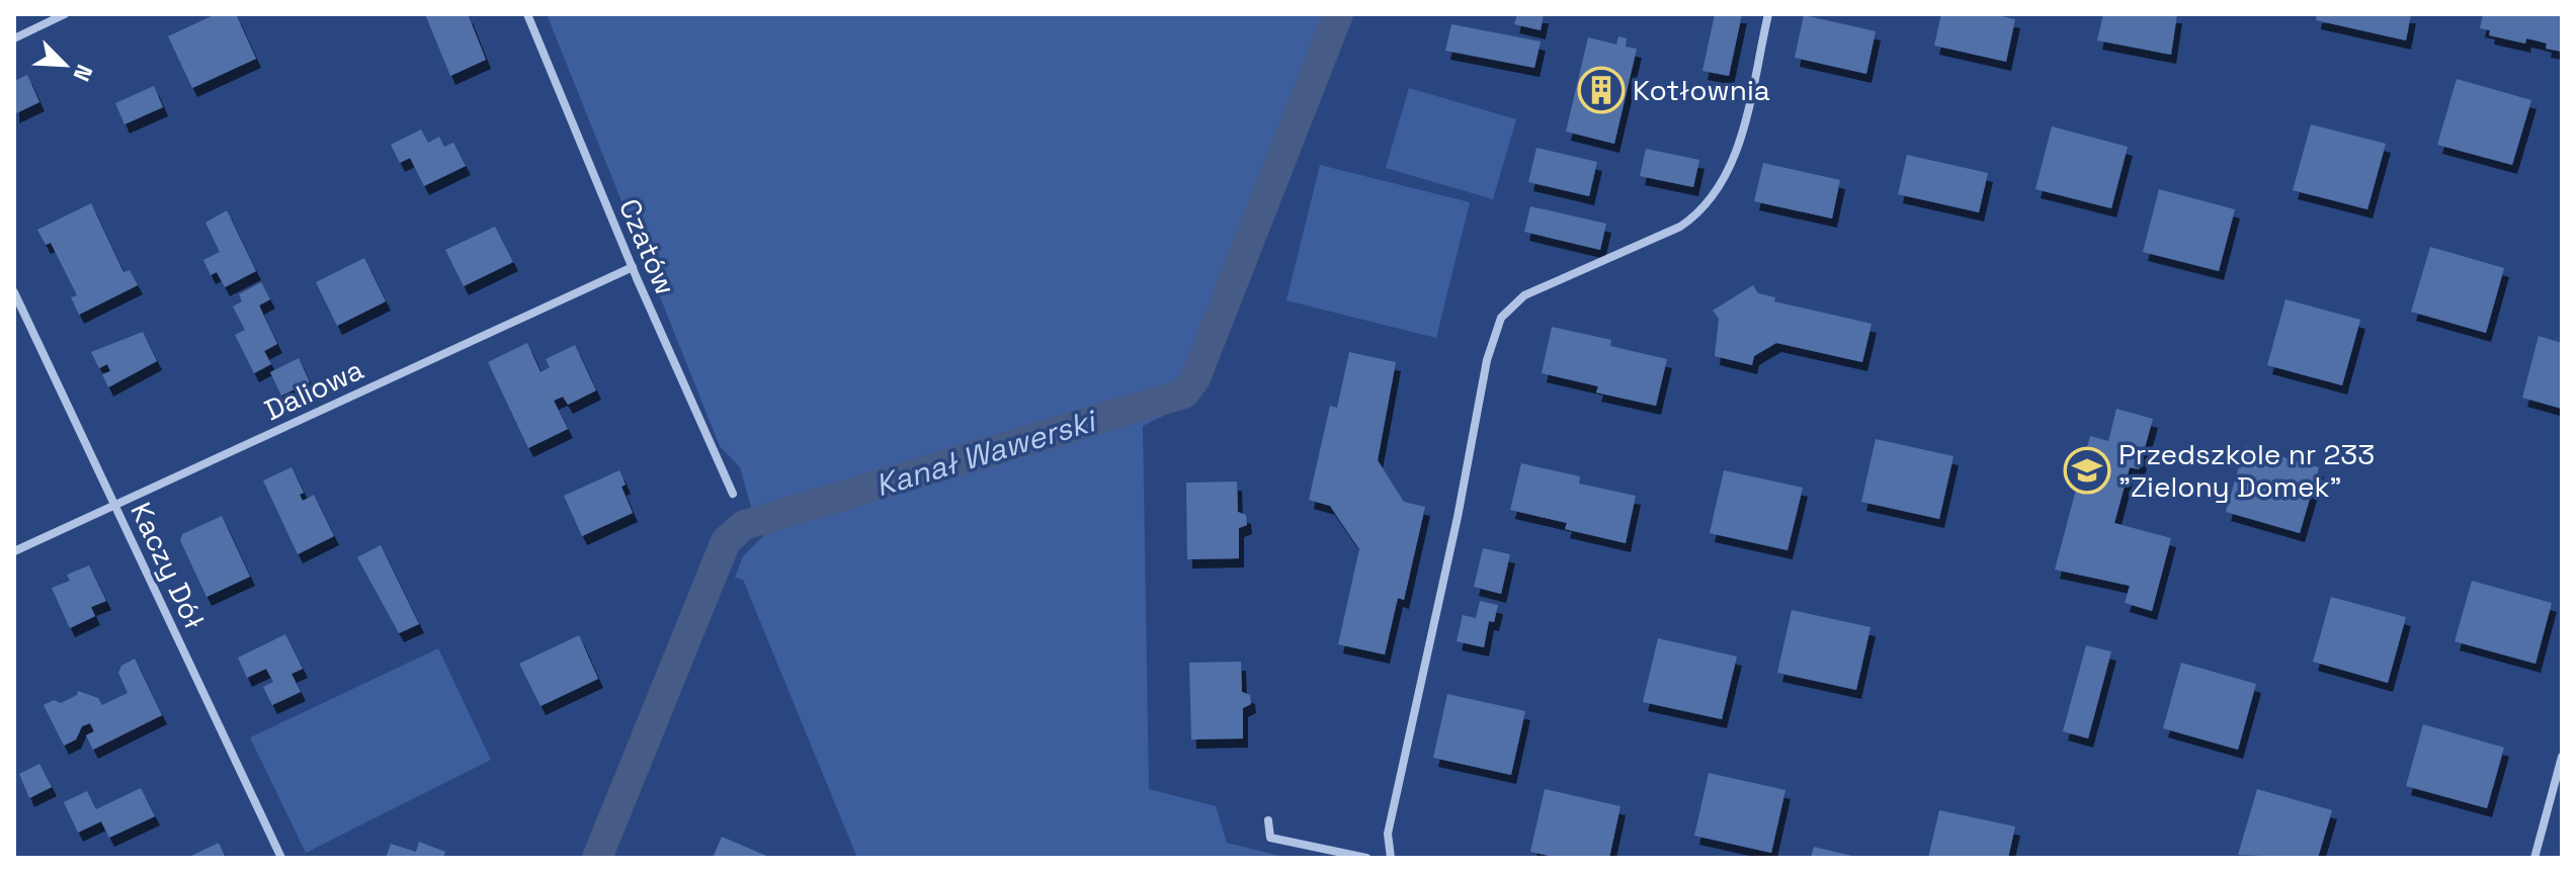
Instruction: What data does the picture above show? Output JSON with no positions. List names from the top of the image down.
{
  "streets": {
    "street": ["Czatów", "Daliowa", "Kaczy Dół"]
  },
  "crossings": [
    ["Czatów", "Daliowa"],
    ["Daliowa", "Kaczy Dół"]
  ],
  "water": ["Kanał Wawerski"],
  "places": {
    "building": ["Kotłownia"],
    "school or university": ["Przedszkole nr 233 \"Zielony Domek\""]
  },
  "north": "bottom right"
}
